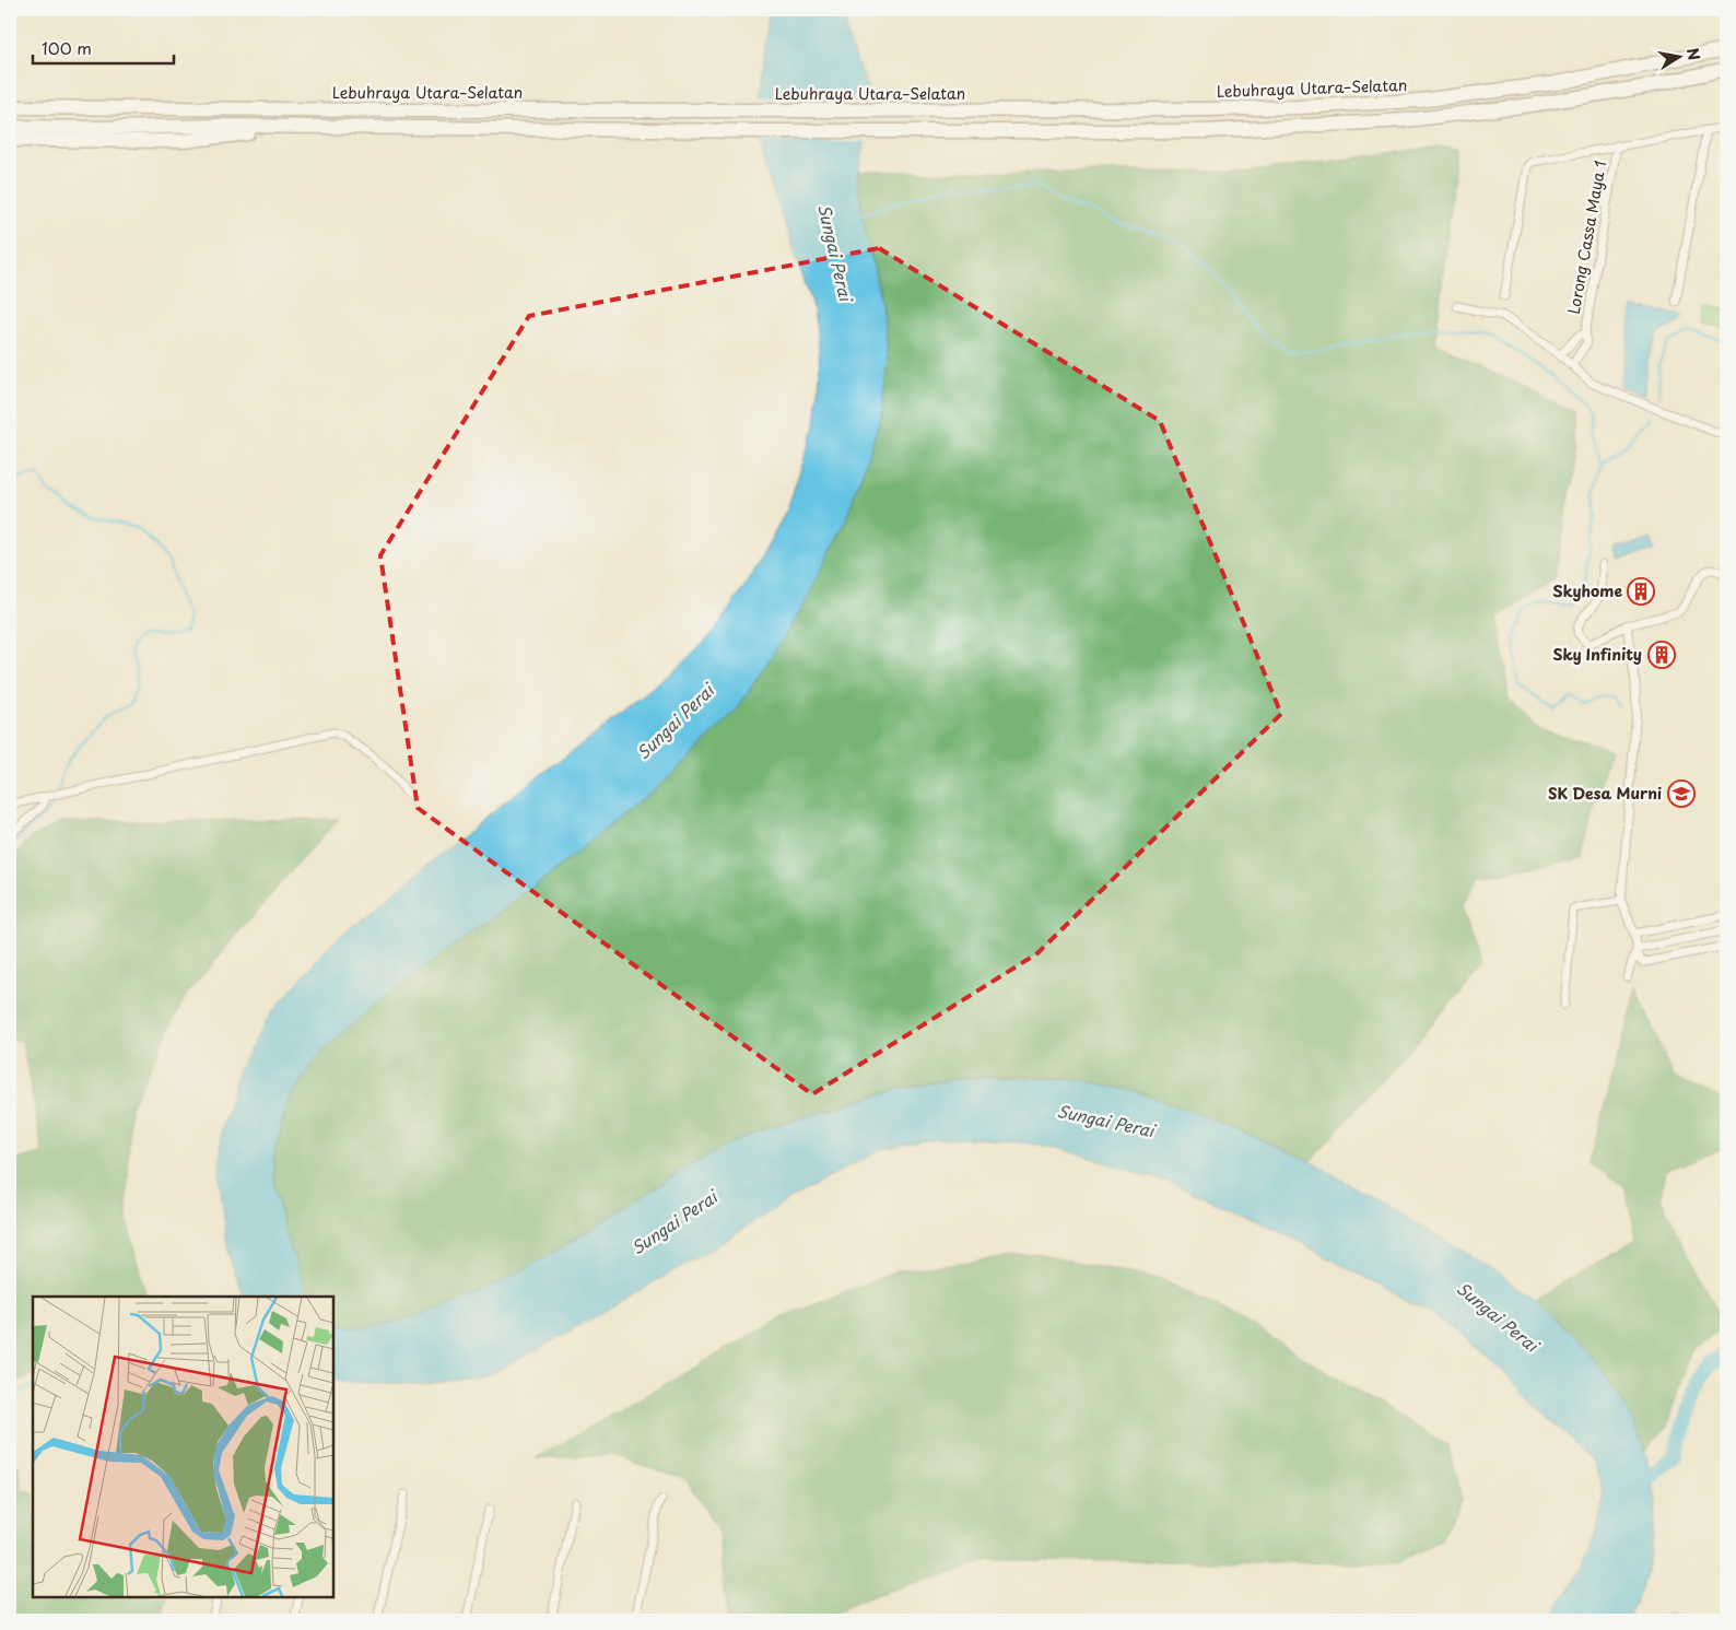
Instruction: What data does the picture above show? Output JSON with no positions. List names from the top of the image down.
{
  "streets": {
    "highway": ["Lebuhraya Utara–Selatan"],
    "street": ["Lorong Cassa Maya 1"]
  },
  "water": ["Sungai Perai"],
  "places": {
    "building": ["Skyhome", "Sky Infinity"],
    "school or university": ["SK Desa Murni"]
  },
  "scale_bar": "100 m",
  "north": "right"
}
